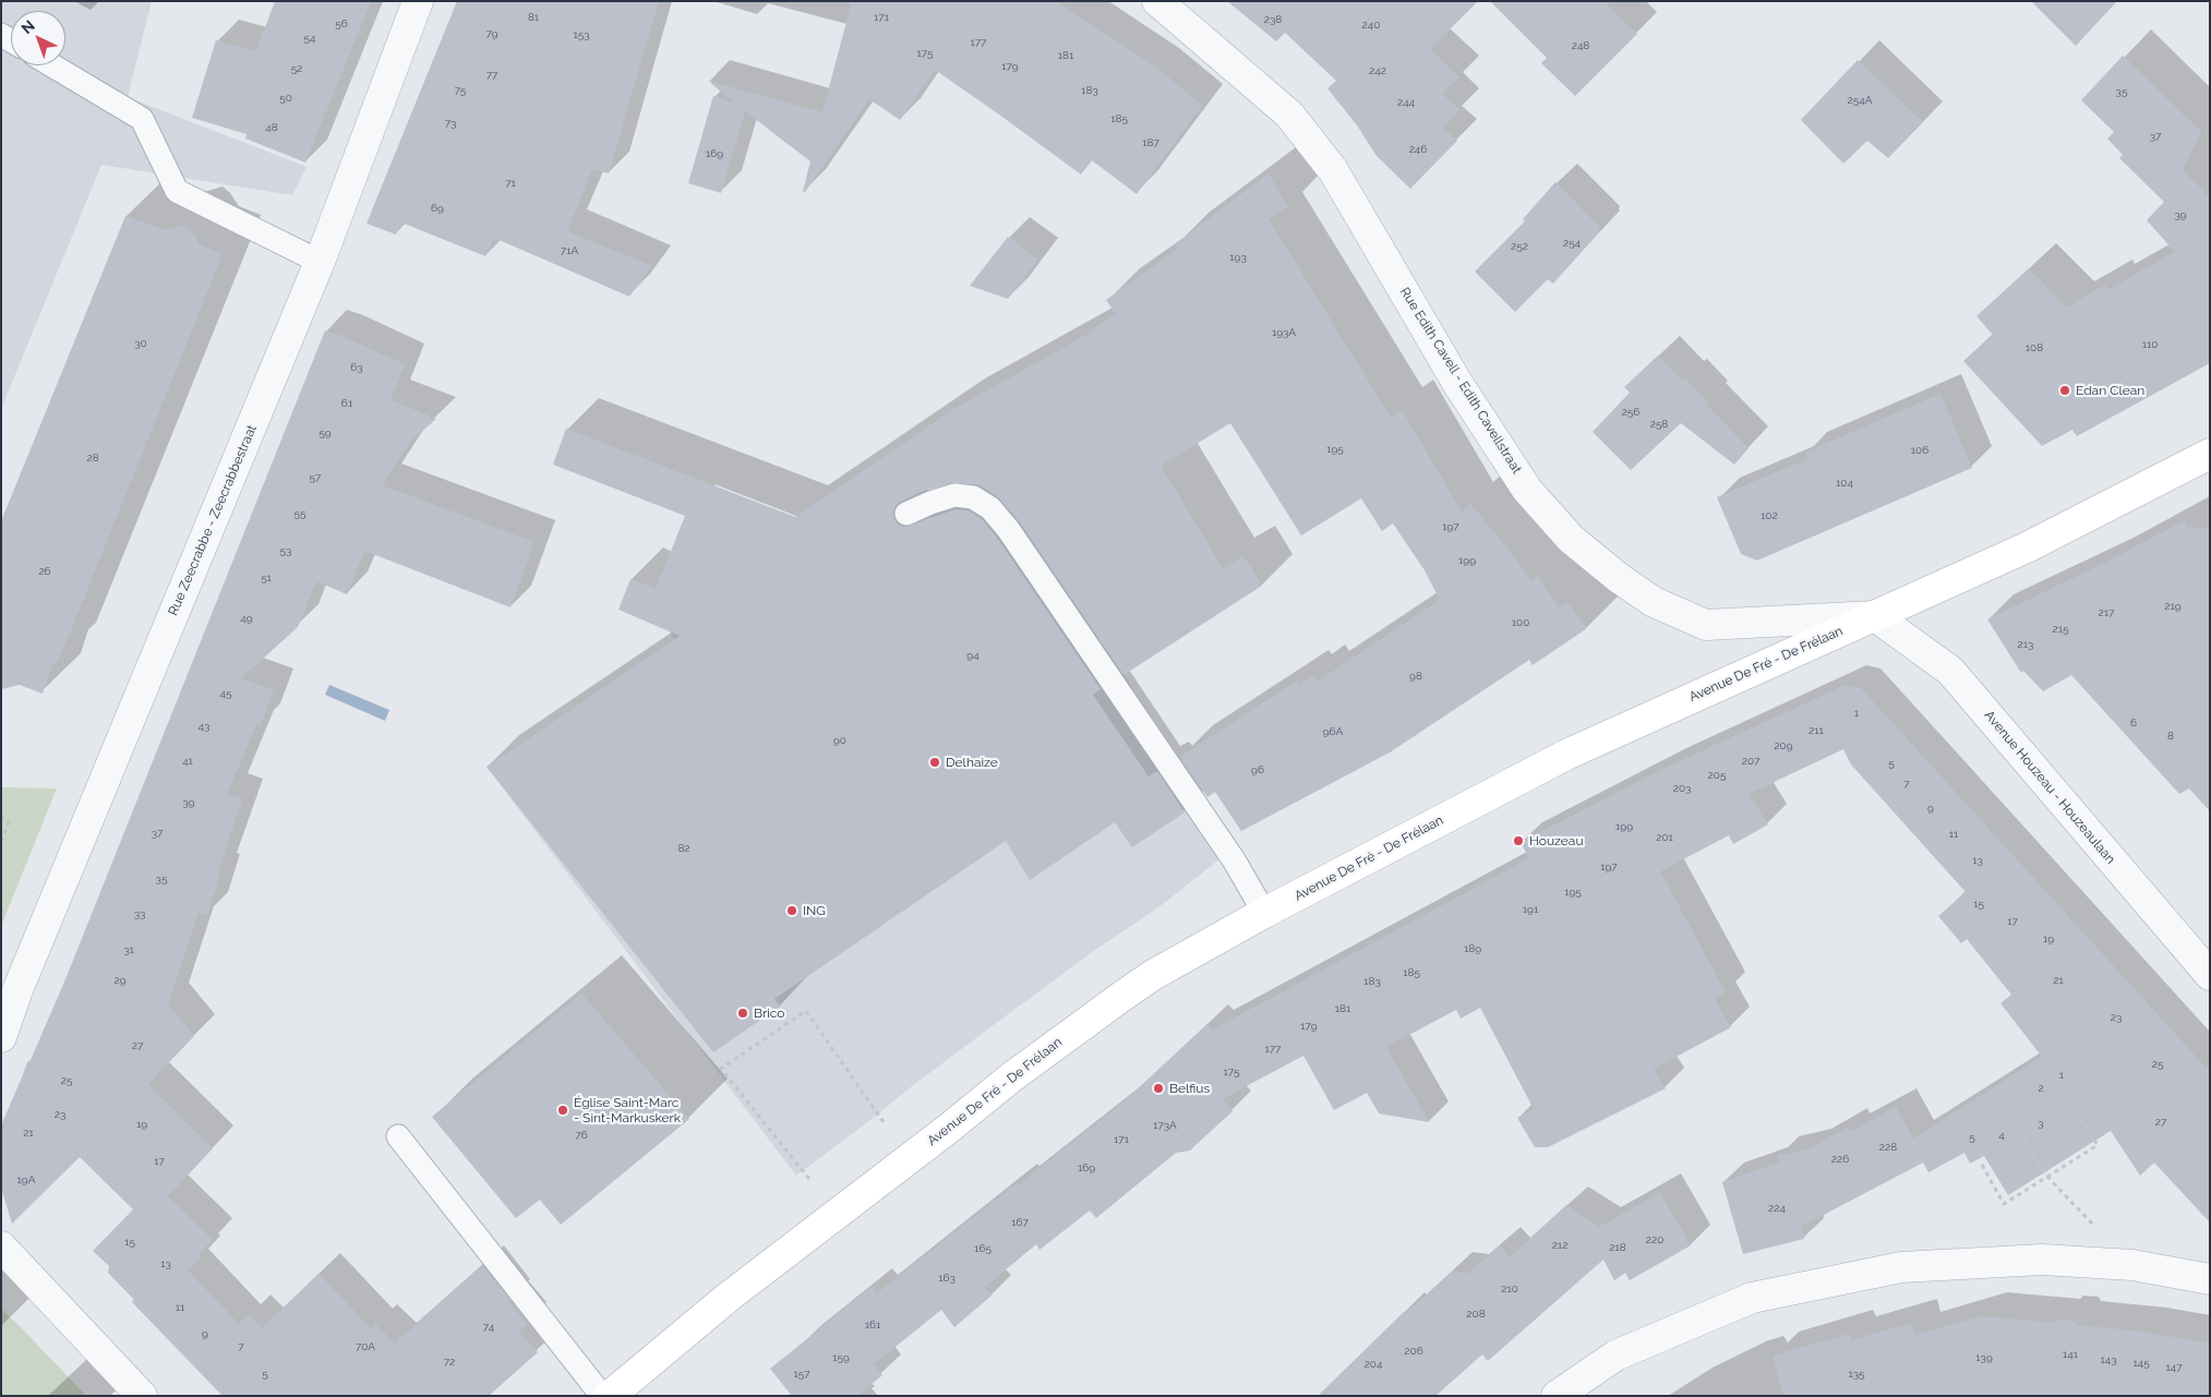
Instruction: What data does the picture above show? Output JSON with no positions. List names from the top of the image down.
{
  "streets": {
    "main road": ["Avenue De Fré - De Frélaan"],
    "street": ["Rue Edith Cavell - Edith Cavellstraat", "Rue Zeecrabbe - Zeecrabbestraat", "Avenue Houzeau - Houzeaulaan"]
  },
  "crossings": [
    ["Rue Edith Cavell - Edith Cavellstraat", "Avenue De Fré - De Frélaan"],
    ["Rue Edith Cavell - Edith Cavellstraat", "Avenue Houzeau - Houzeaulaan"],
    ["Avenue De Fré - De Frélaan", "Avenue Houzeau - Houzeaulaan"]
  ],
  "places": [
    "Edan Clean",
    "Delhaize",
    "Houzeau",
    "ING",
    "Brico",
    "Belfius",
    "Église Saint-Marc - Sint-Markuskerk"
  ],
  "house_numbers": [
    "81",
    "171",
    "238",
    "56",
    "240",
    "79",
    "153",
    "54",
    "177",
    "248",
    "175",
    "181",
    "179",
    "52",
    "242",
    "77",
    "75",
    "183",
    "35",
    "50",
    "254A",
    "244",
    "185",
    "73",
    "48",
    "37",
    "187",
    "246",
    "169",
    "71",
    "69",
    "39",
    "254",
    "252",
    "71A",
    "193",
    "193A",
    "30",
    "110",
    "108",
    "63",
    "61",
    "256",
    "258",
    "59",
    "195",
    "106",
    "28",
    "57",
    "104",
    "55",
    "102",
    "197",
    "53",
    "199",
    "26",
    "51",
    "219",
    "217",
    "49",
    "100",
    "215",
    "213",
    "94",
    "98",
    "45",
    "1",
    "6",
    "43",
    "211",
    "96A",
    "8",
    "90",
    "209",
    "41",
    "207",
    "5",
    "96",
    "205",
    "7",
    "203",
    "39",
    "9",
    "199",
    "37",
    "11",
    "201",
    "82",
    "13",
    "197",
    "35",
    "195",
    "15",
    "191",
    "33",
    "17",
    "19",
    "189",
    "31",
    "185",
    "29",
    "21",
    "183",
    "181",
    "23",
    "179",
    "27",
    "177",
    "25",
    "175",
    "1",
    "25",
    "2",
    "23",
    "27",
    "3",
    "19",
    "173A",
    "21",
    "76",
    "4",
    "5",
    "171",
    "228",
    "226",
    "17",
    "169",
    "19A",
    "224",
    "167",
    "220",
    "15",
    "212",
    "218",
    "165",
    "13",
    "163",
    "210",
    "11",
    "208",
    "161",
    "74",
    "9",
    "7",
    "70A",
    "206",
    "141",
    "159",
    "139",
    "143",
    "72",
    "145",
    "204",
    "147",
    "5",
    "157",
    "135"
  ],
  "north": "top left"
}
